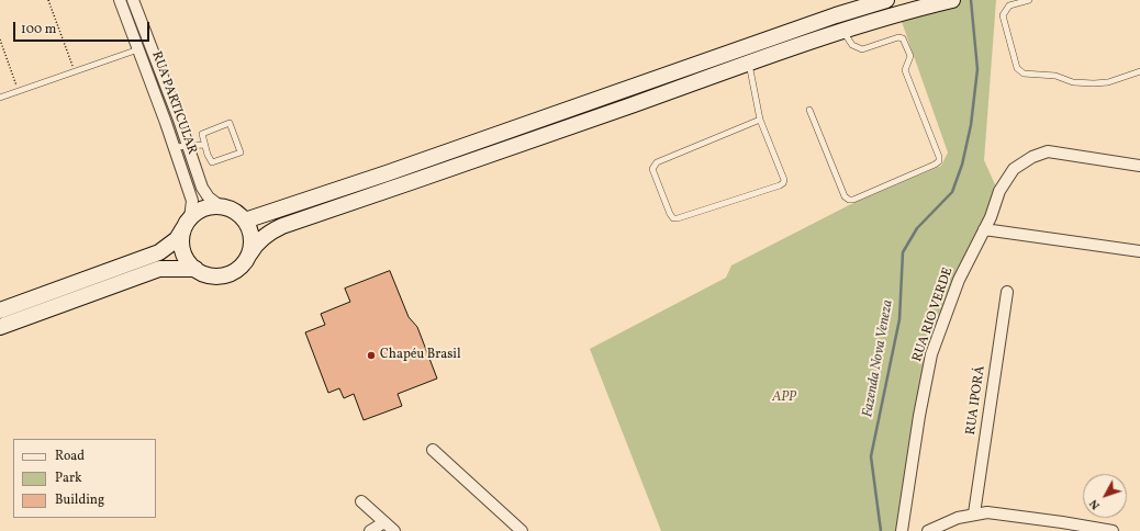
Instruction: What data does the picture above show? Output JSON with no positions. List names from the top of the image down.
{
  "streets": {
    "street": ["RUA PARTICULAR", "RUA RIO VERDE", "RUA IPORÁ"]
  },
  "water": ["Fazenda Nova Veneza"],
  "parks": ["APP"],
  "places": ["Chapéu Brasil"],
  "legend": ["Road", "Park", "Building"],
  "scale_bar": "100 m",
  "north": "bottom left"
}
